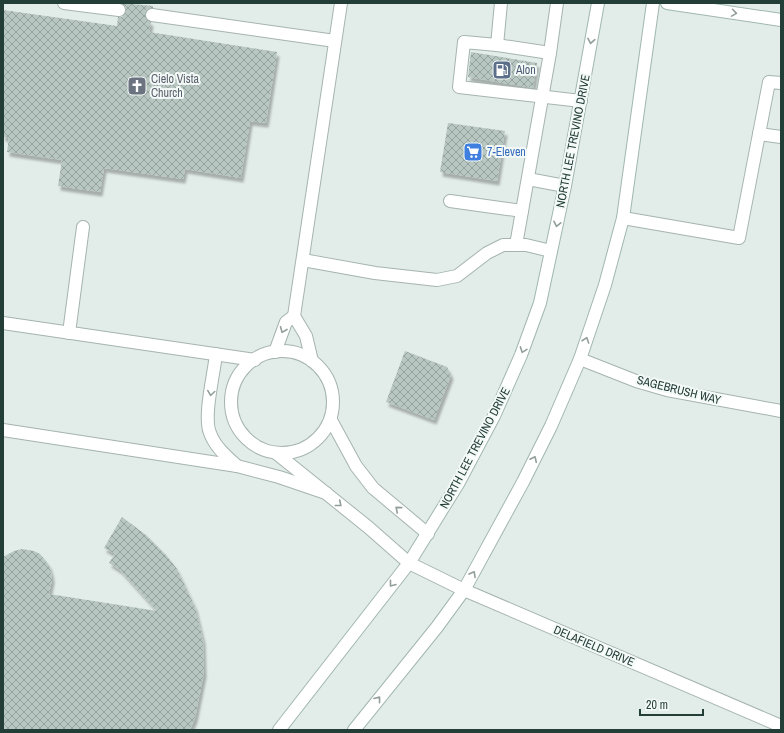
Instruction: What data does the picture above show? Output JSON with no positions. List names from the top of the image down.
{
  "streets": {
    "main road": ["NORTH LEE TREVINO DRIVE", "SAGEBRUSH WAY", "DELAFIELD DRIVE"]
  },
  "crossings": [
    ["NORTH LEE TREVINO DRIVE", "DELAFIELD DRIVE"]
  ],
  "places": {
    "fuel station": ["Alon"],
    "church": ["Cielo Vista Church"],
    "supermarket": ["7-Eleven"]
  },
  "scale_bar": "20 m"
}
